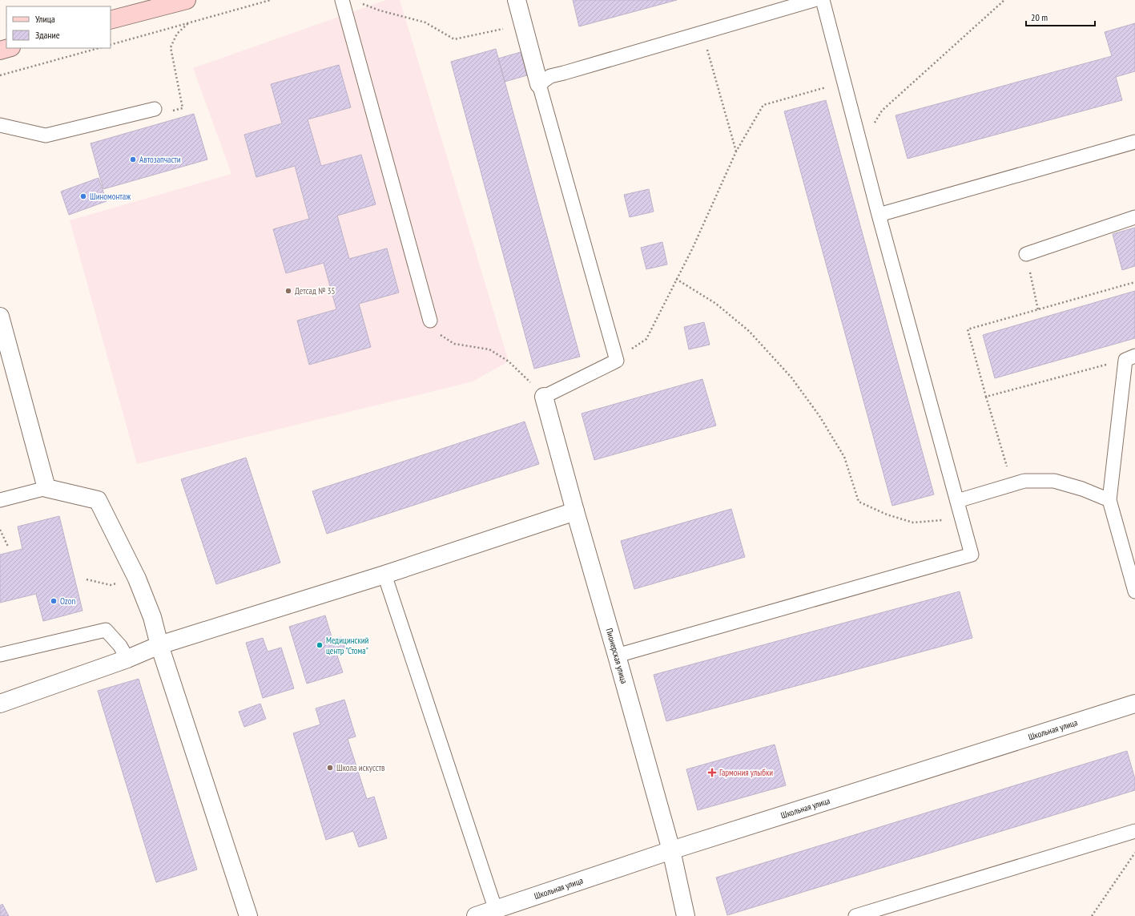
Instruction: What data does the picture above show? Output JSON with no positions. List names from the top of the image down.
{
  "streets": {
    "street": ["Пионерская улица", "Школьная улица"]
  },
  "crossings": [
    ["Пионерская улица", "Школьная улица"]
  ],
  "places": {
    "other": [
      "Автозапчасти",
      "Шиномонтаж",
      "Детсад № 35",
      "Ozon",
      "Медицинский центр \"Стома\"",
      "Школа искусств"
    ],
    "health": ["Гармония улыбки"]
  },
  "legend": ["Улица", "Здание"],
  "scale_bar": "20 m"
}
